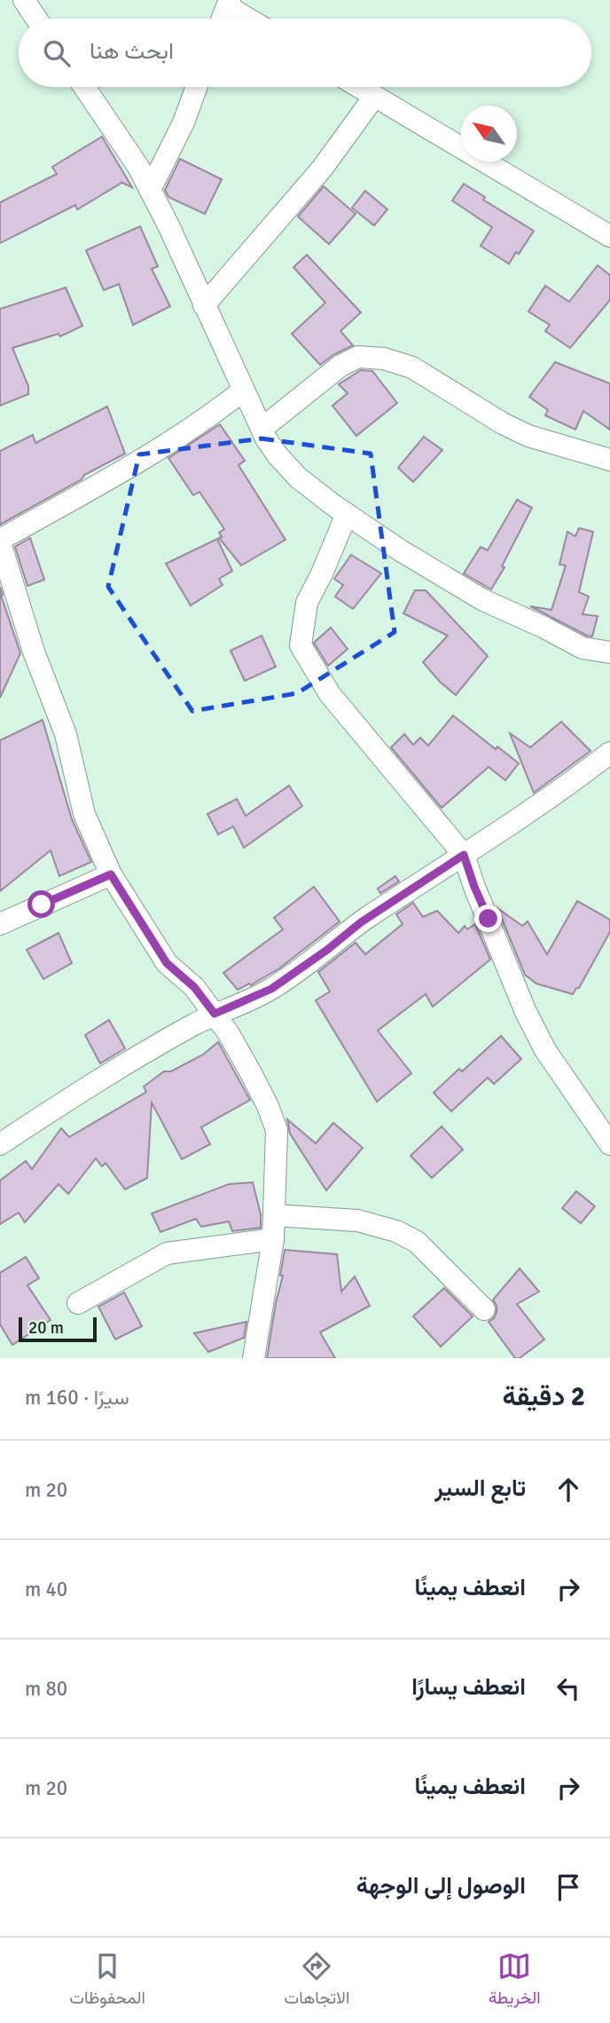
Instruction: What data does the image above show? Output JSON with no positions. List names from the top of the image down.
{
  "scale_bar": "20 m",
  "north": "top left",
  "page": {
    "search": "ابحث هنا",
    "scale": "20 m",
    "heading": ["2 دقيقة", "سيرًا · 160 m"],
    "list": [
      ["تابع السير", "20 m"],
      ["انعطف يمينًا", "40 m"],
      ["انعطف يسارًا", "80 m"],
      ["انعطف يمينًا", "20 m"],
      "الوصول إلى الوجهة"
    ],
    "nav": ["الخريطة", "الاتجاهات", "المحفوظات"]
  }
}
